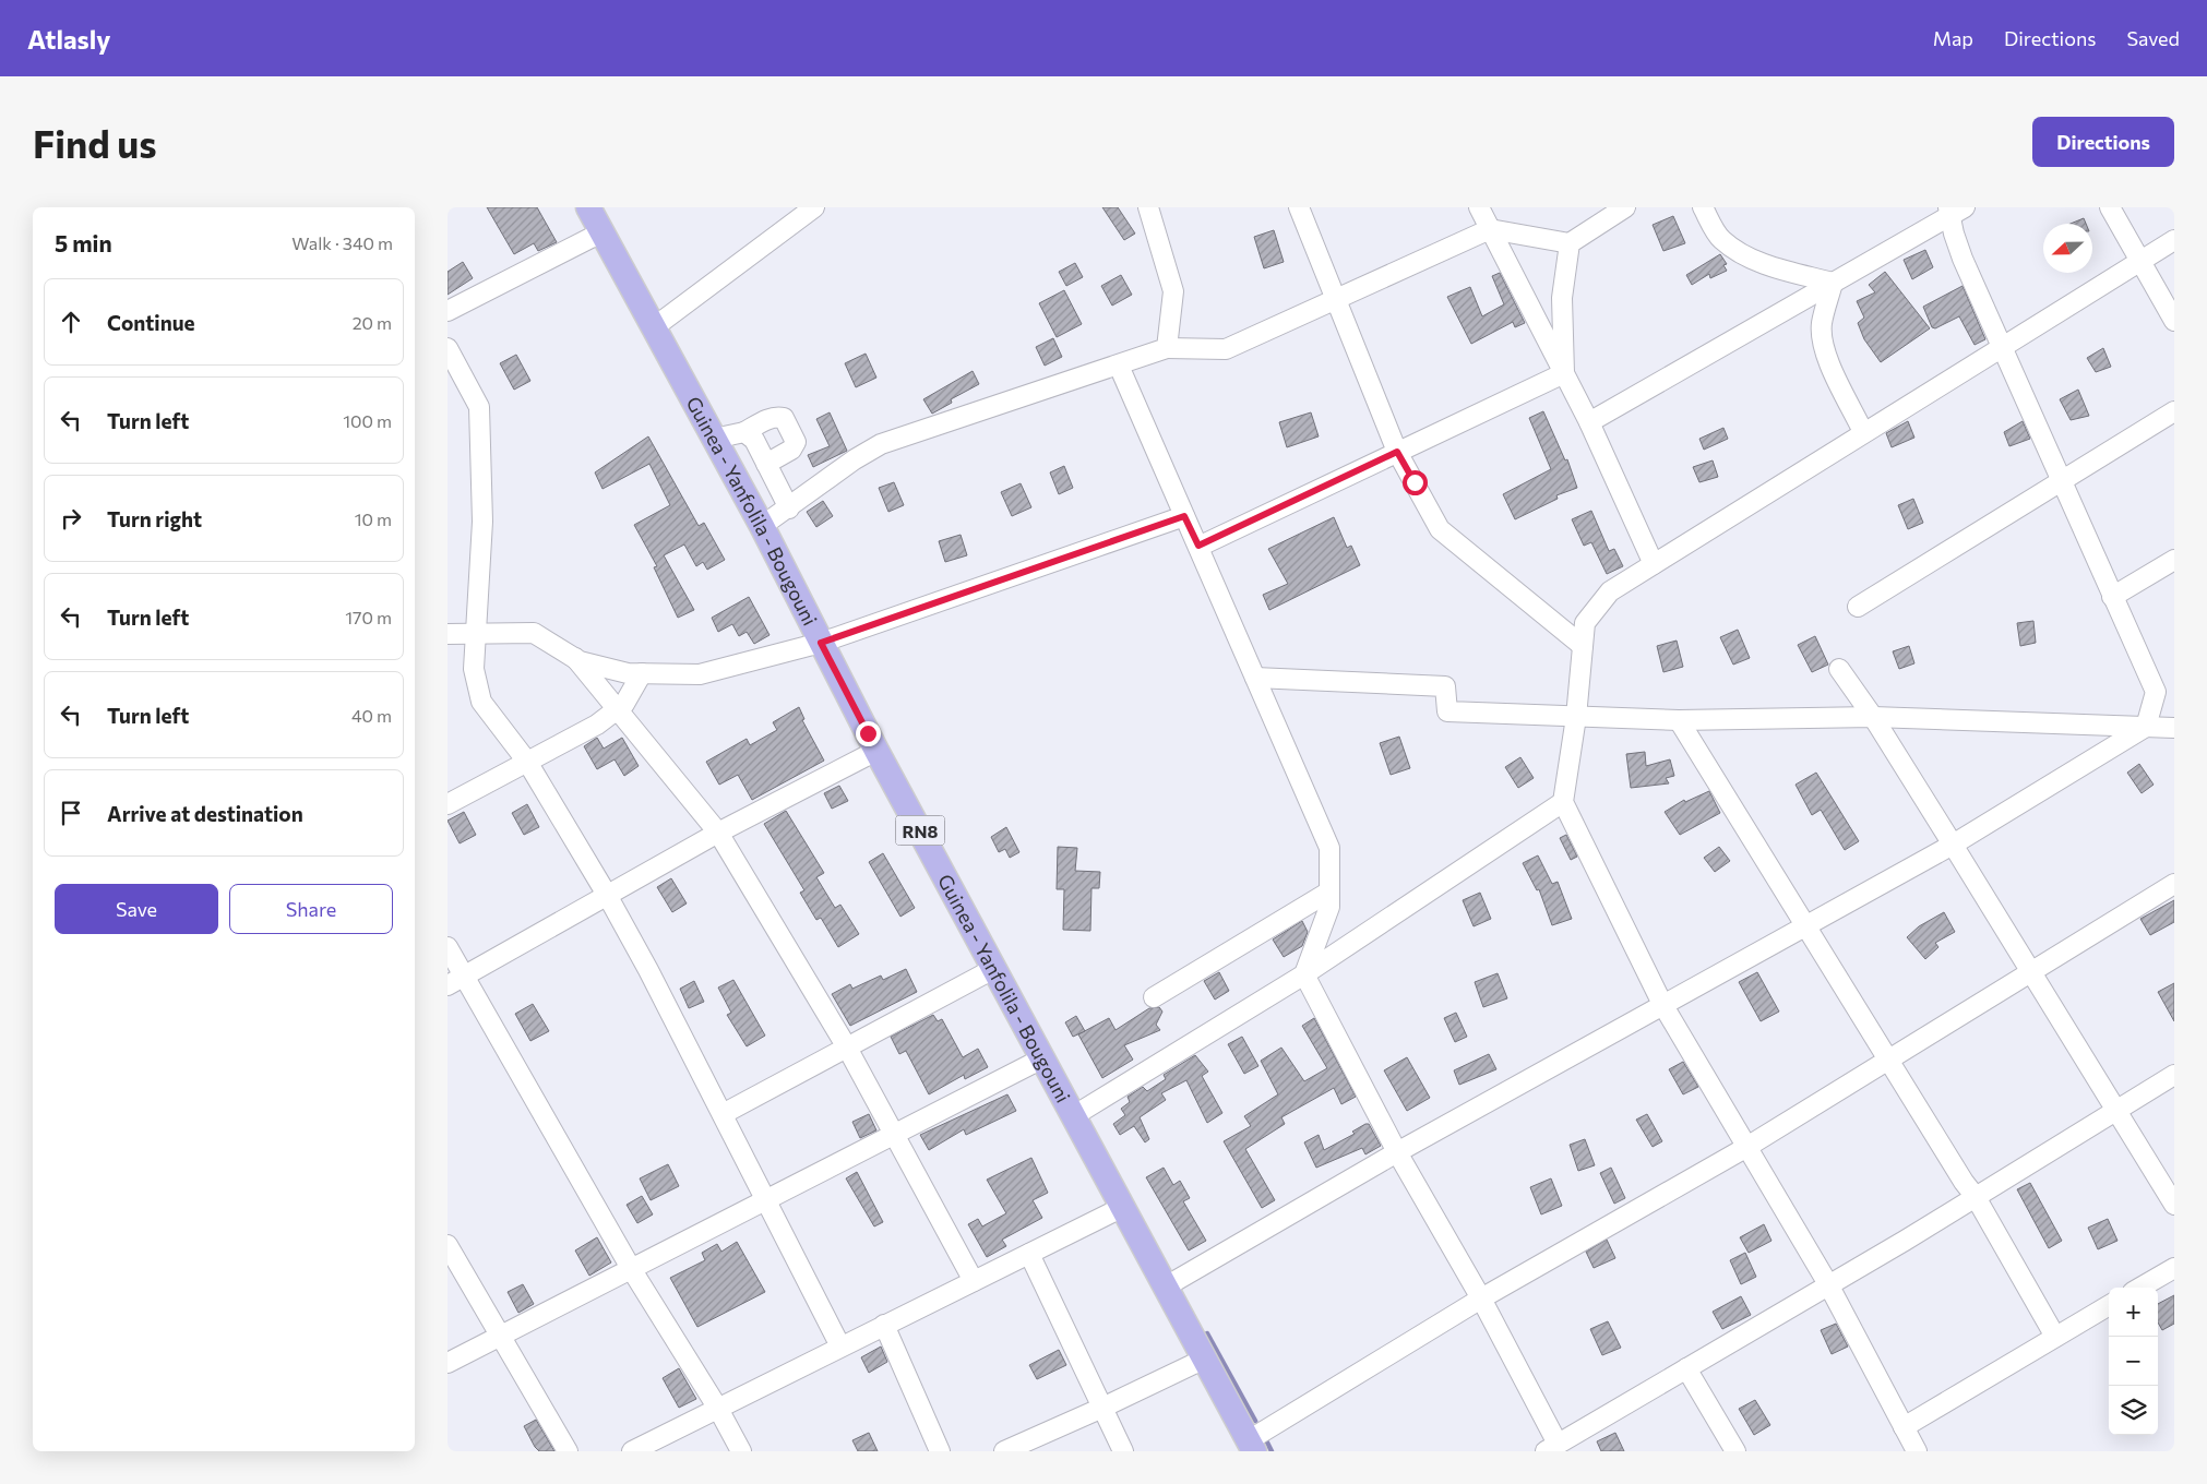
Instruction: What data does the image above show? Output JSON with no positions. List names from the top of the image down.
{
  "streets": {
    "main road": ["Guinea - Yanfolila - Bougouni", "RN8"]
  },
  "north": "left",
  "page": {
    "header": "Atlasly",
    "nav": ["Map", "Directions", "Saved"],
    "buttons": [
      "Directions",
      ["Save", "Share"]
    ],
    "title": "Find us",
    "heading": ["5 min", "Walk · 340 m"],
    "list": [
      ["Continue", "20 m"],
      ["Turn left", "100 m"],
      ["Turn right", "10 m"],
      ["Turn left", "170 m"],
      ["Turn left", "40 m"],
      "Arrive at destination"
    ],
    "map_buttons": ["+", "−"]
  }
}
